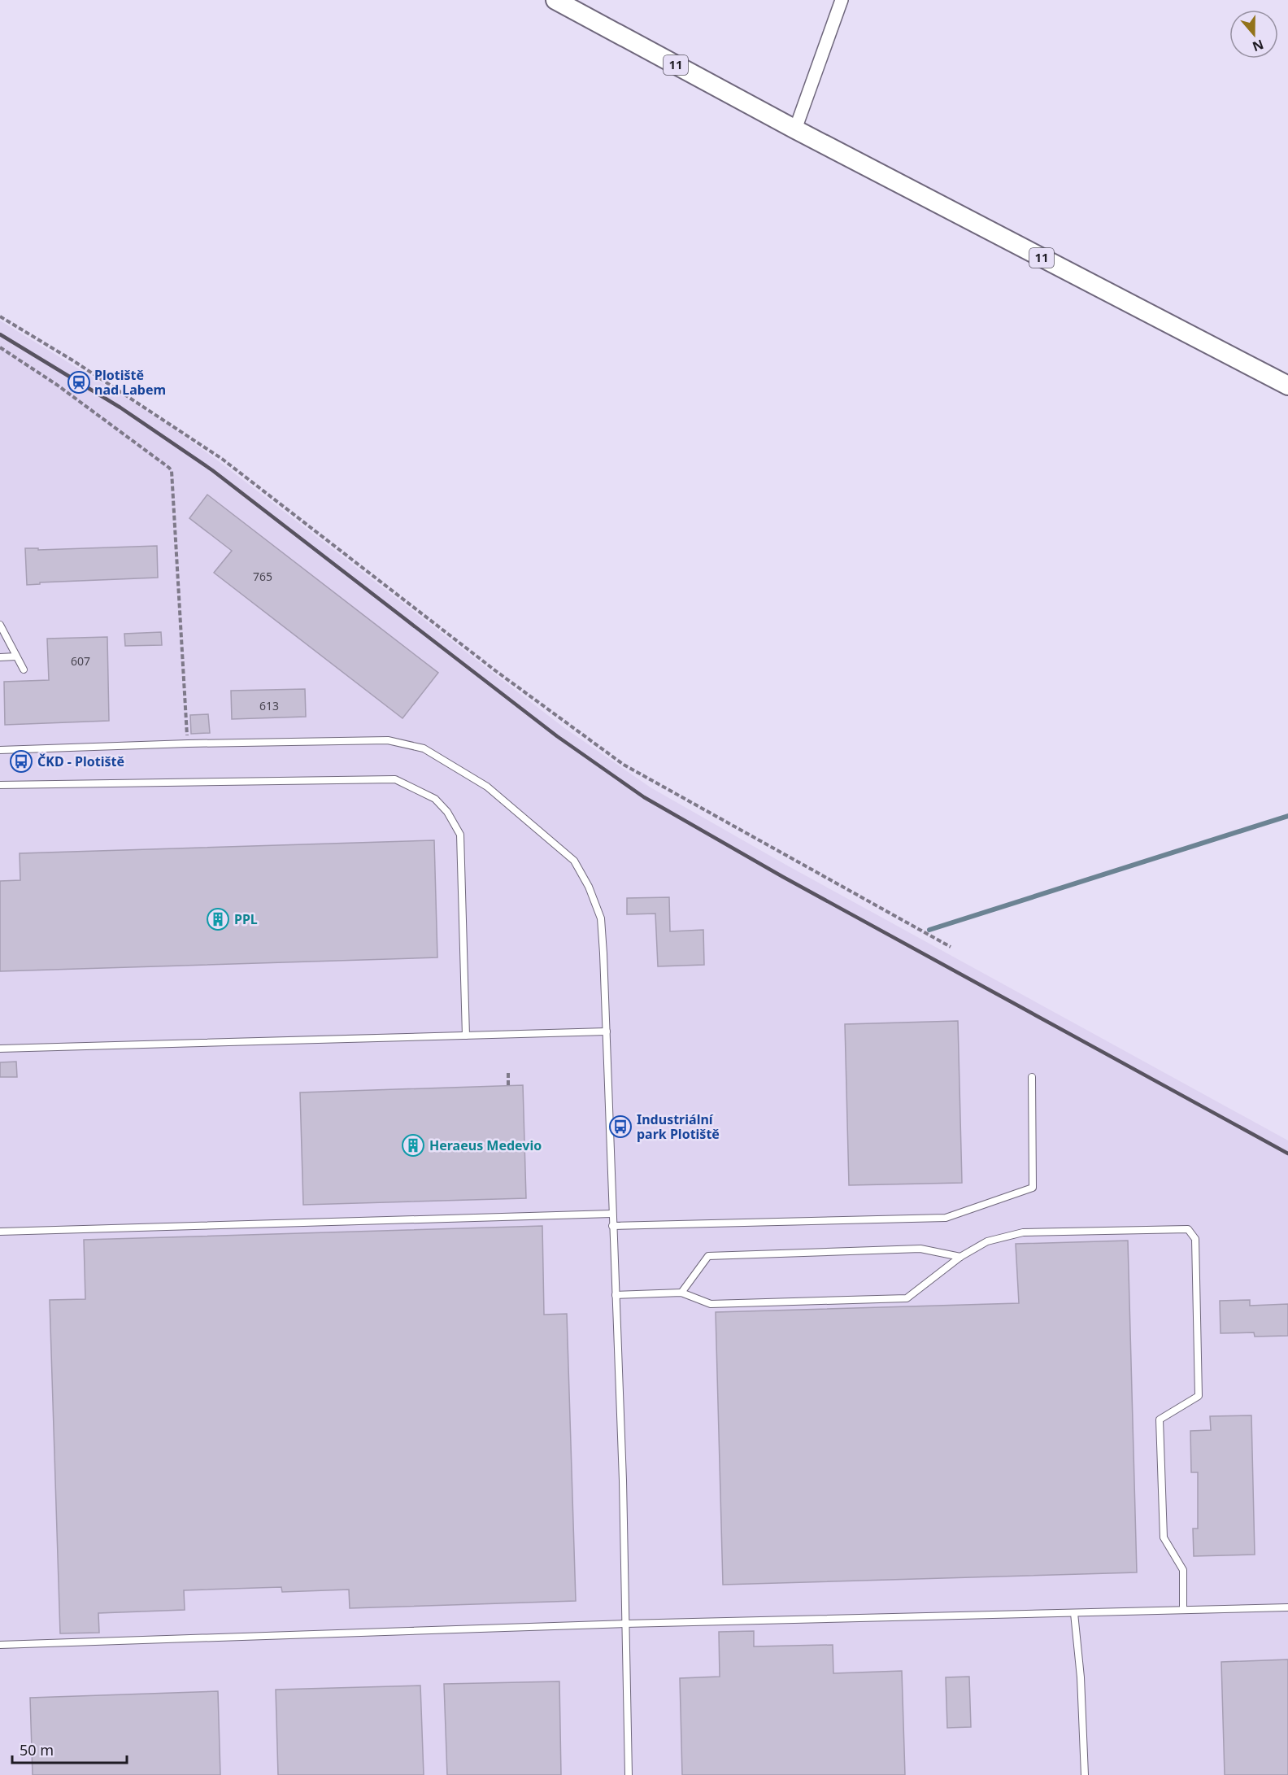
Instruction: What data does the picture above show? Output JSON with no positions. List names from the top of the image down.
{
  "streets": {
    "main road": ["11"]
  },
  "places": {
    "station": ["Plotiště nad Labem"],
    "bus stop": ["ČKD - Plotiště", "Industriální park Plotiště"],
    "building": ["PPL", "Heraeus Medevio"]
  },
  "house_numbers": ["765", "607", "613"],
  "scale_bar": "50 m",
  "north": "bottom"
}
